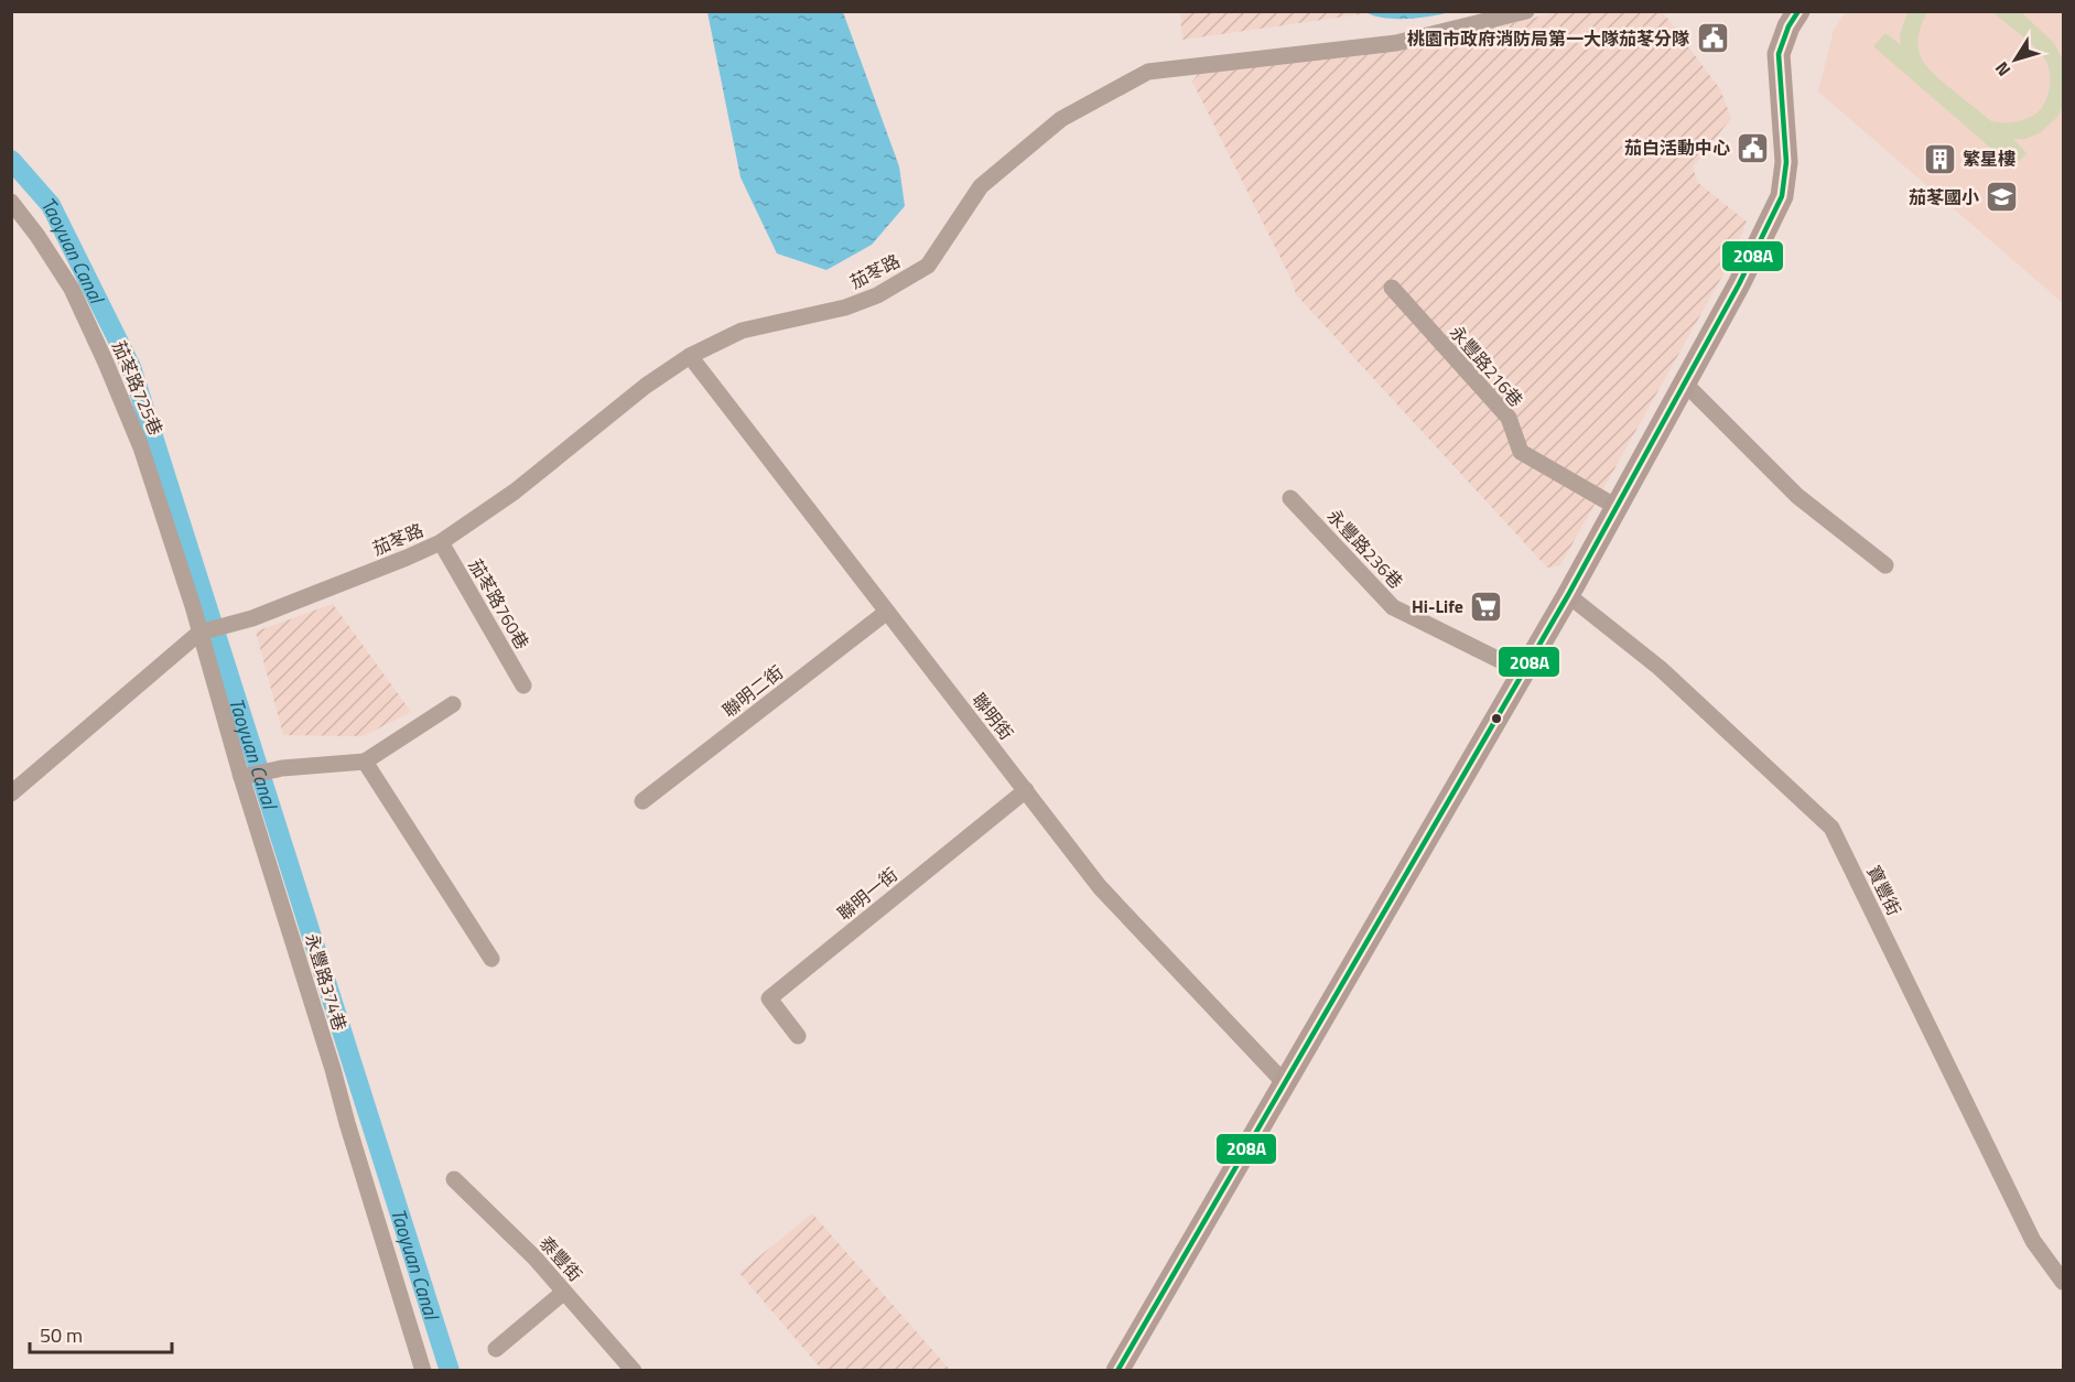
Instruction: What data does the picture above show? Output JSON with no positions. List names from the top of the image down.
{
  "streets": {
    "street": [
      "茄苳路",
      "永豐路216巷",
      "茄苳路725巷",
      "永豐路236巷",
      "茄苳路760巷",
      "聯明二街",
      "聯明街",
      "寶豐街",
      "聯明一街",
      "永豐路374巷",
      "泰豐街"
    ]
  },
  "crossings": [
    ["茄苳路", "茄苳路760巷"],
    ["茄苳路", "聯明街"],
    ["茄苳路", "永豐路374巷"],
    ["茄苳路725巷", "永豐路374巷"],
    ["聯明二街", "聯明街"],
    ["聯明街", "聯明一街"]
  ],
  "water": ["Taoyuan Canal"],
  "places": {
    "public building": ["桃園市政府消防局第一大隊茄苳分隊", "茄白活動中心"],
    "building": ["繁星樓"],
    "school or university": ["茄苳國小"],
    "supermarket": ["Hi-Life"]
  },
  "lines": ["transit line 208A"],
  "scale_bar": "50 m",
  "north": "bottom left"
}
